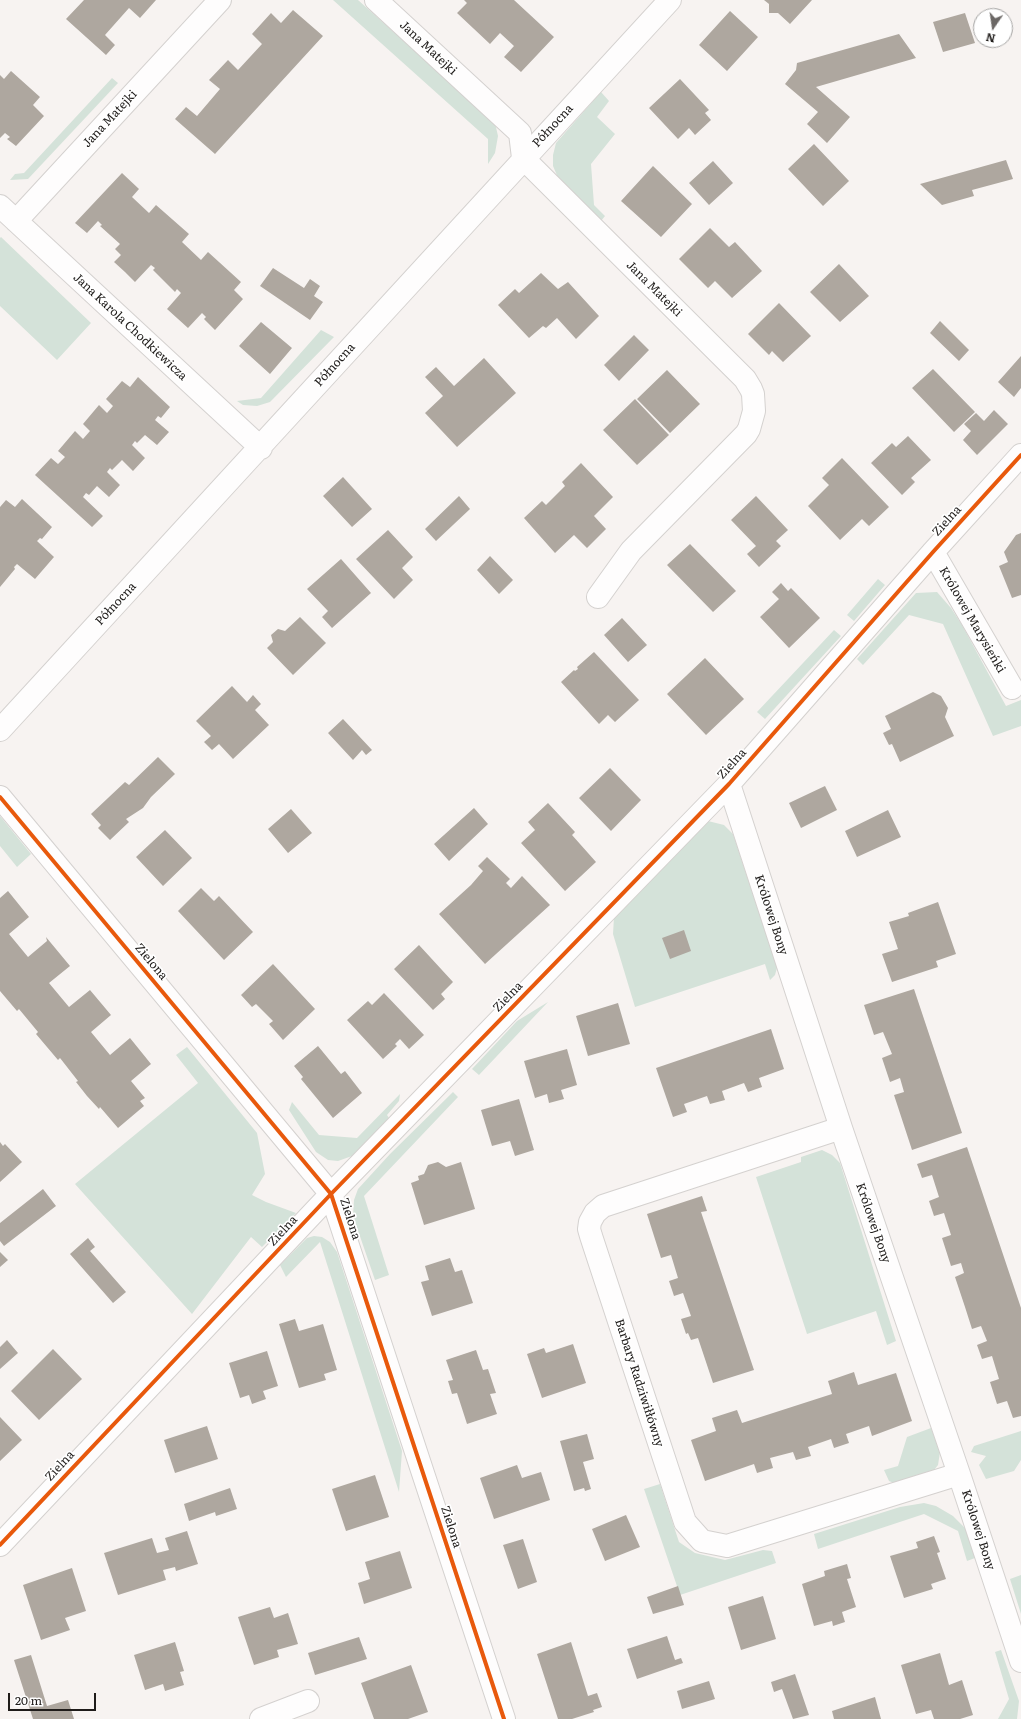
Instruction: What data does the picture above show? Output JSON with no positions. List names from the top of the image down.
{
  "streets": {
    "street": [
      "Jana Matejki",
      "Północna",
      "Jana Karola Chodkiewicza",
      "Zielna",
      "Królowej Marysieńki",
      "Królowej Bony",
      "Zielona",
      "Barbary Radziwiłłówny"
    ]
  },
  "crossings": [
    ["Jana Matejki", "Północna"],
    ["Jana Matejki", "Jana Karola Chodkiewicza"],
    ["Północna", "Jana Karola Chodkiewicza"],
    ["Zielna", "Królowej Marysieńki"],
    ["Zielna", "Królowej Bony"],
    ["Zielna", "Zielona"],
    ["Królowej Bony", "Barbary Radziwiłłówny"]
  ],
  "scale_bar": "20 m",
  "north": "bottom"
}
